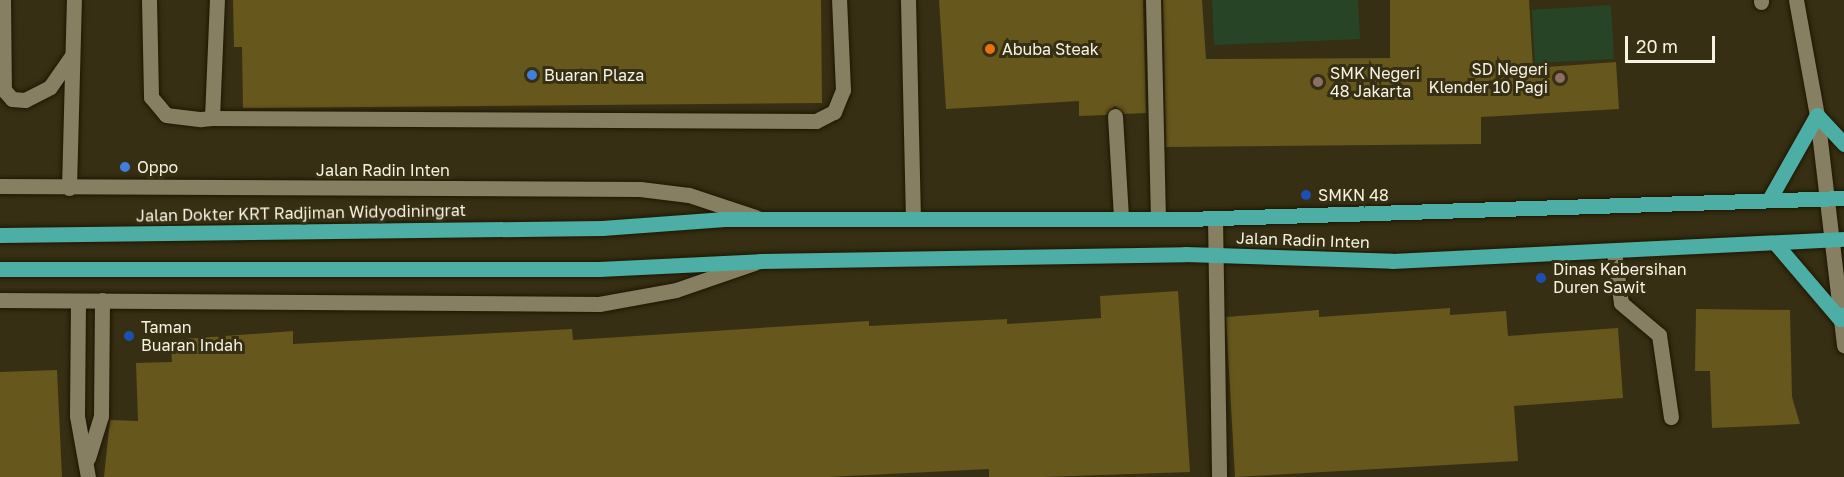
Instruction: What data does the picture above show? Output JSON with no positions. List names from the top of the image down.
{
  "streets": {
    "main road": ["Jalan Radin Inten", "Jalan Dokter KRT Radjiman Widyodiningrat"]
  },
  "crossings": [
    ["Jalan Radin Inten", "Jalan Dokter KRT Radjiman Widyodiningrat"]
  ],
  "places": [
    "Abuba Steak",
    "Buaran Plaza",
    "SD Negeri Klender 10 Pagi",
    "SMK Negeri 48 Jakarta",
    "Oppo",
    "SMKN 48",
    "Dinas Kebersihan Duren Sawit",
    "Taman Buaran Indah"
  ],
  "scale_bar": "20 m"
}
